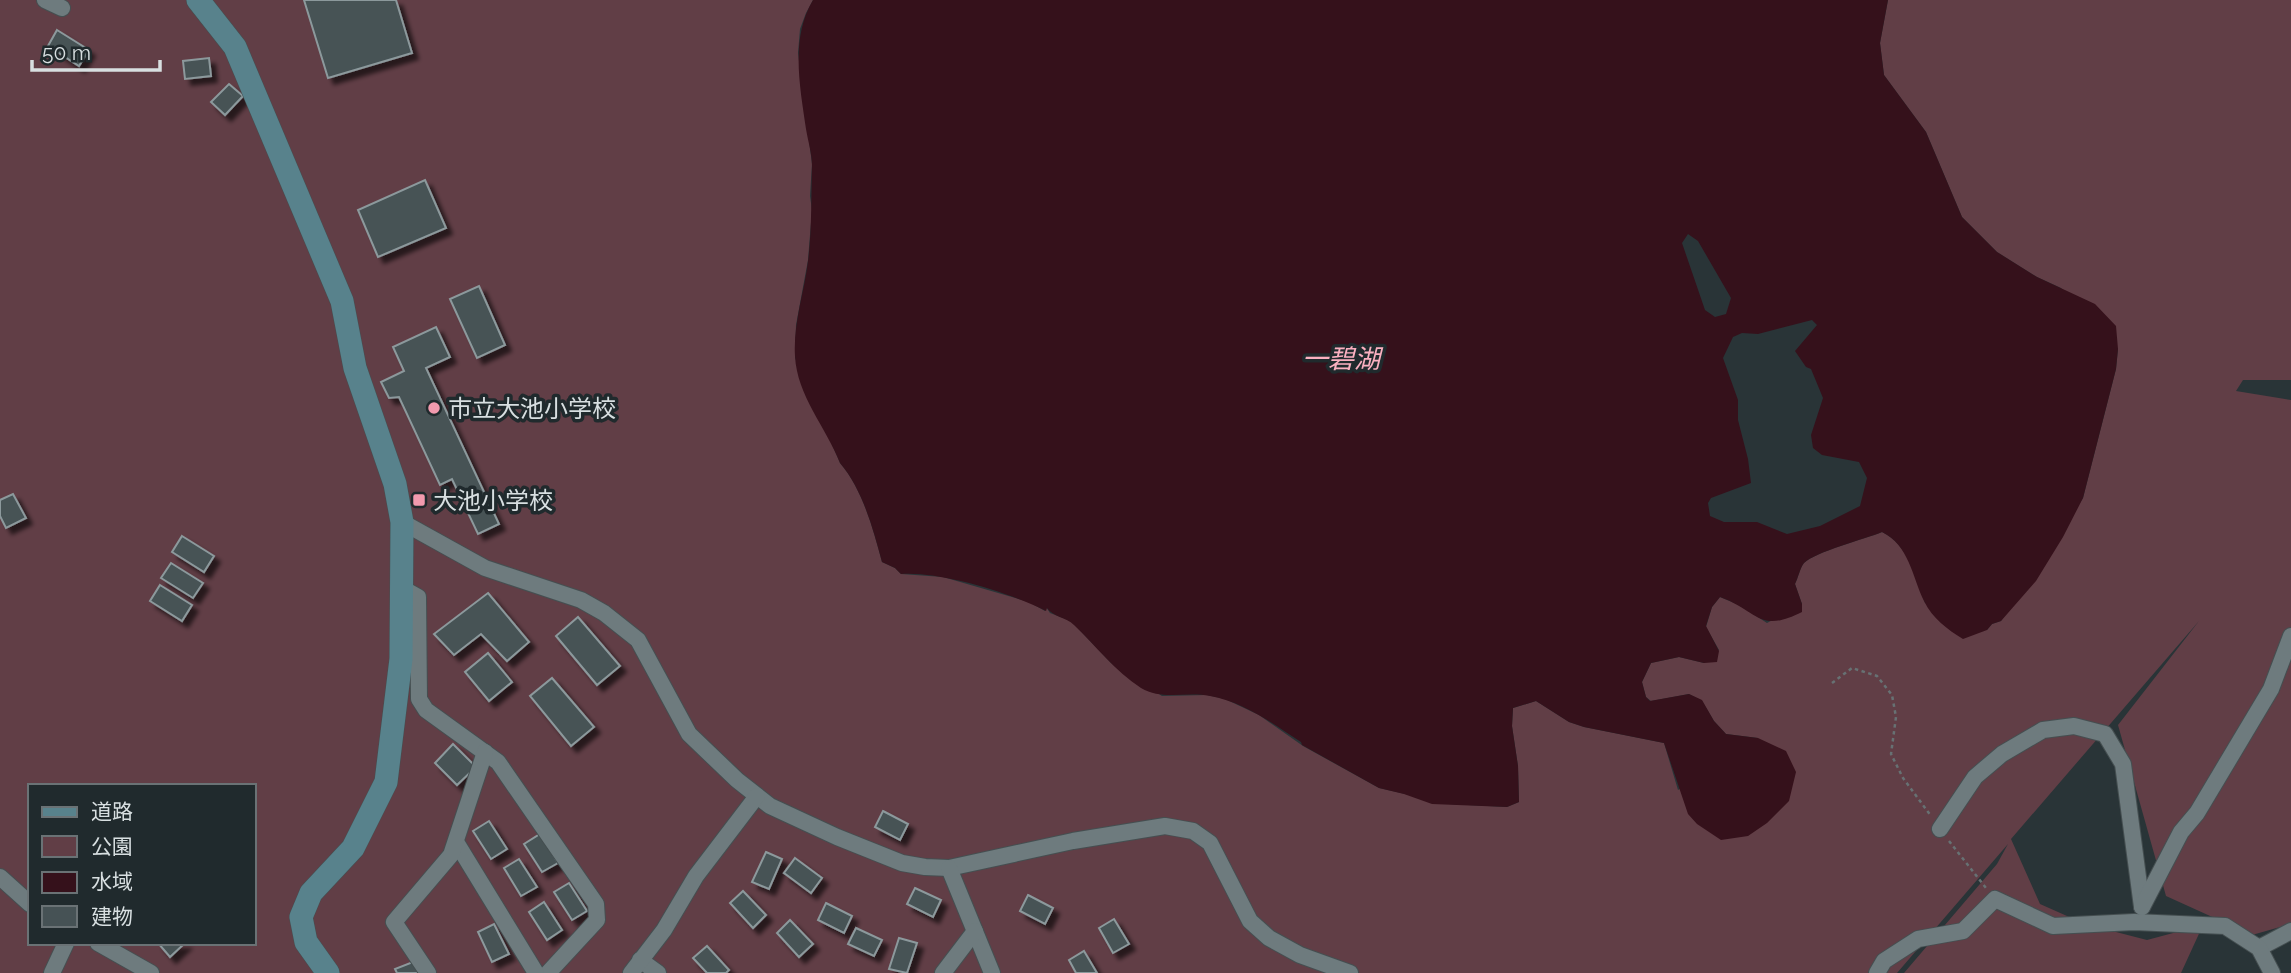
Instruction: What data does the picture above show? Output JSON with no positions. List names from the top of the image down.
{
  "water": ["一碧湖"],
  "places": {
    "other": ["市立大池小学校"],
    "transit": ["大池小学校"]
  },
  "legend": [
    "道路",
    "公園",
    "水域",
    "建物"
  ],
  "scale_bar": "50 m"
}
